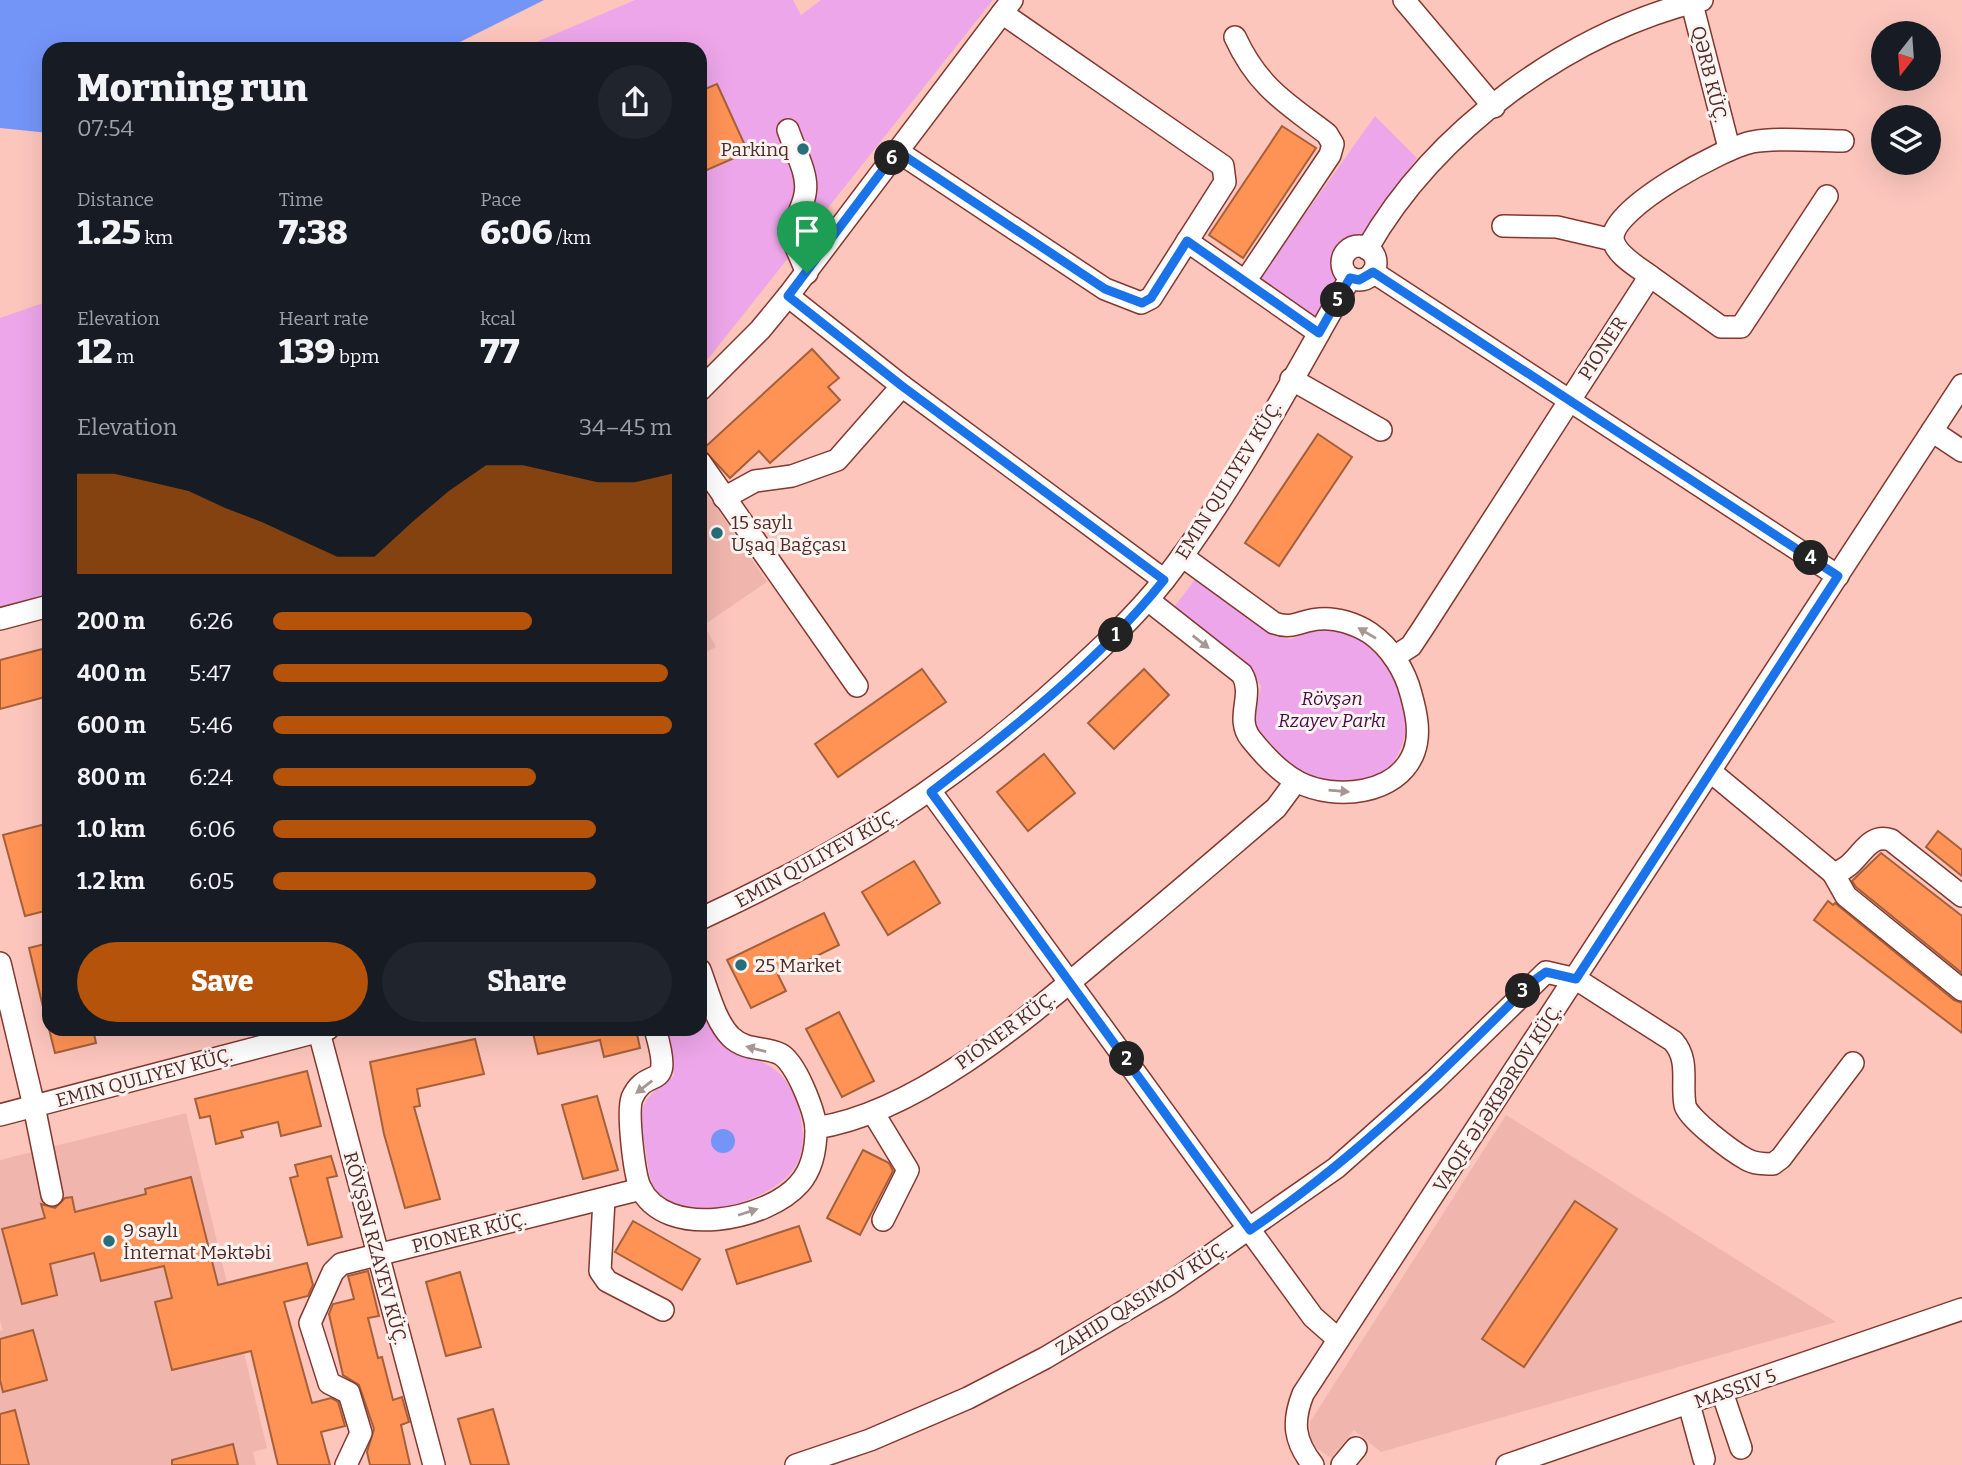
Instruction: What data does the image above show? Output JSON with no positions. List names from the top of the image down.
{
  "streets": {
    "street": [
      "QƏRB KÜÇ.",
      "PIONER",
      "EMIN QULIYEV KÜÇ.",
      "PIONER KÜÇ.",
      "VAQIF ƏLƏKBƏROV KÜÇ.",
      "RÖVŞƏN RZAYEV KÜÇ.",
      "MASSIV 5"
    ]
  },
  "crossings": [
    ["PIONER KÜÇ.", "RÖVŞƏN RZAYEV KÜÇ."]
  ],
  "parks": ["Rövşən Rzayev Parkı"],
  "places": [
    "Parkinq",
    "15 saylı Uşaq Bağçası",
    "25 Market",
    "9 saylı İnternat Məktəbi"
  ],
  "north": "bottom",
  "page": {
    "heading": ["Morning run", "07:54"],
    "pins": [
      "6",
      "5",
      "4",
      "1",
      "3",
      "2"
    ],
    "stats": [
      ["Distance", "1.25 km"],
      ["Time", "7:38"],
      ["Pace", "6:06 /km"],
      ["Elevation", "12 m"],
      ["Heart rate", "139 bpm"],
      ["kcal", "77"]
    ],
    "chart": ["Elevation", "34–45 m"],
    "list": [
      {
        "name": "200 m",
        "note": "6:26"
      },
      {
        "name": "400 m",
        "note": "5:47"
      },
      {
        "name": "600 m",
        "note": "5:46"
      },
      {
        "name": "800 m",
        "note": "6:24"
      },
      {
        "name": "1.0 km",
        "note": "6:06"
      },
      {
        "name": "1.2 km",
        "note": "6:05"
      }
    ],
    "buttons": ["Save", "Share"]
  }
}
